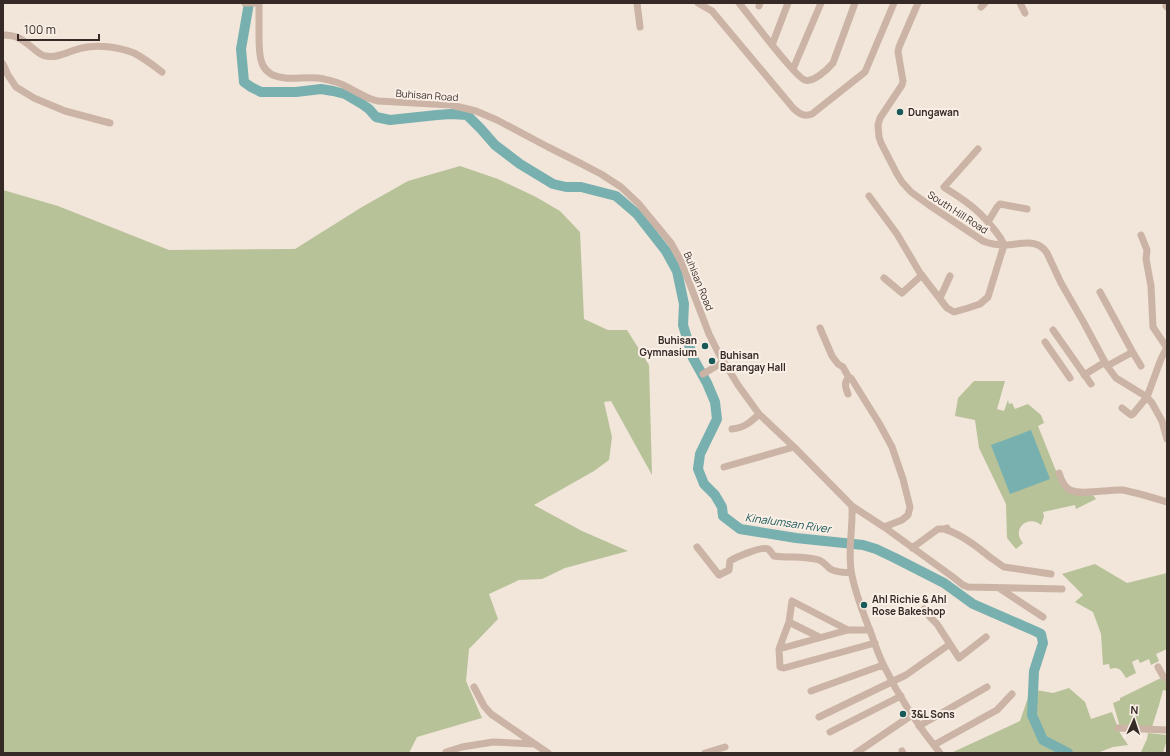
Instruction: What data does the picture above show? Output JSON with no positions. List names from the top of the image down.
{
  "streets": {
    "street": ["Buhisan Road", "South Hill Road"]
  },
  "water": ["Kinalumsan River"],
  "places": [
    "Dungawan",
    "Buhisan Gymnasium",
    "Buhisan Barangay Hall",
    "Ahl Richie & Ahl Rose Bakeshop",
    "3&L Sons"
  ],
  "scale_bar": "100 m",
  "north": "top"
}
